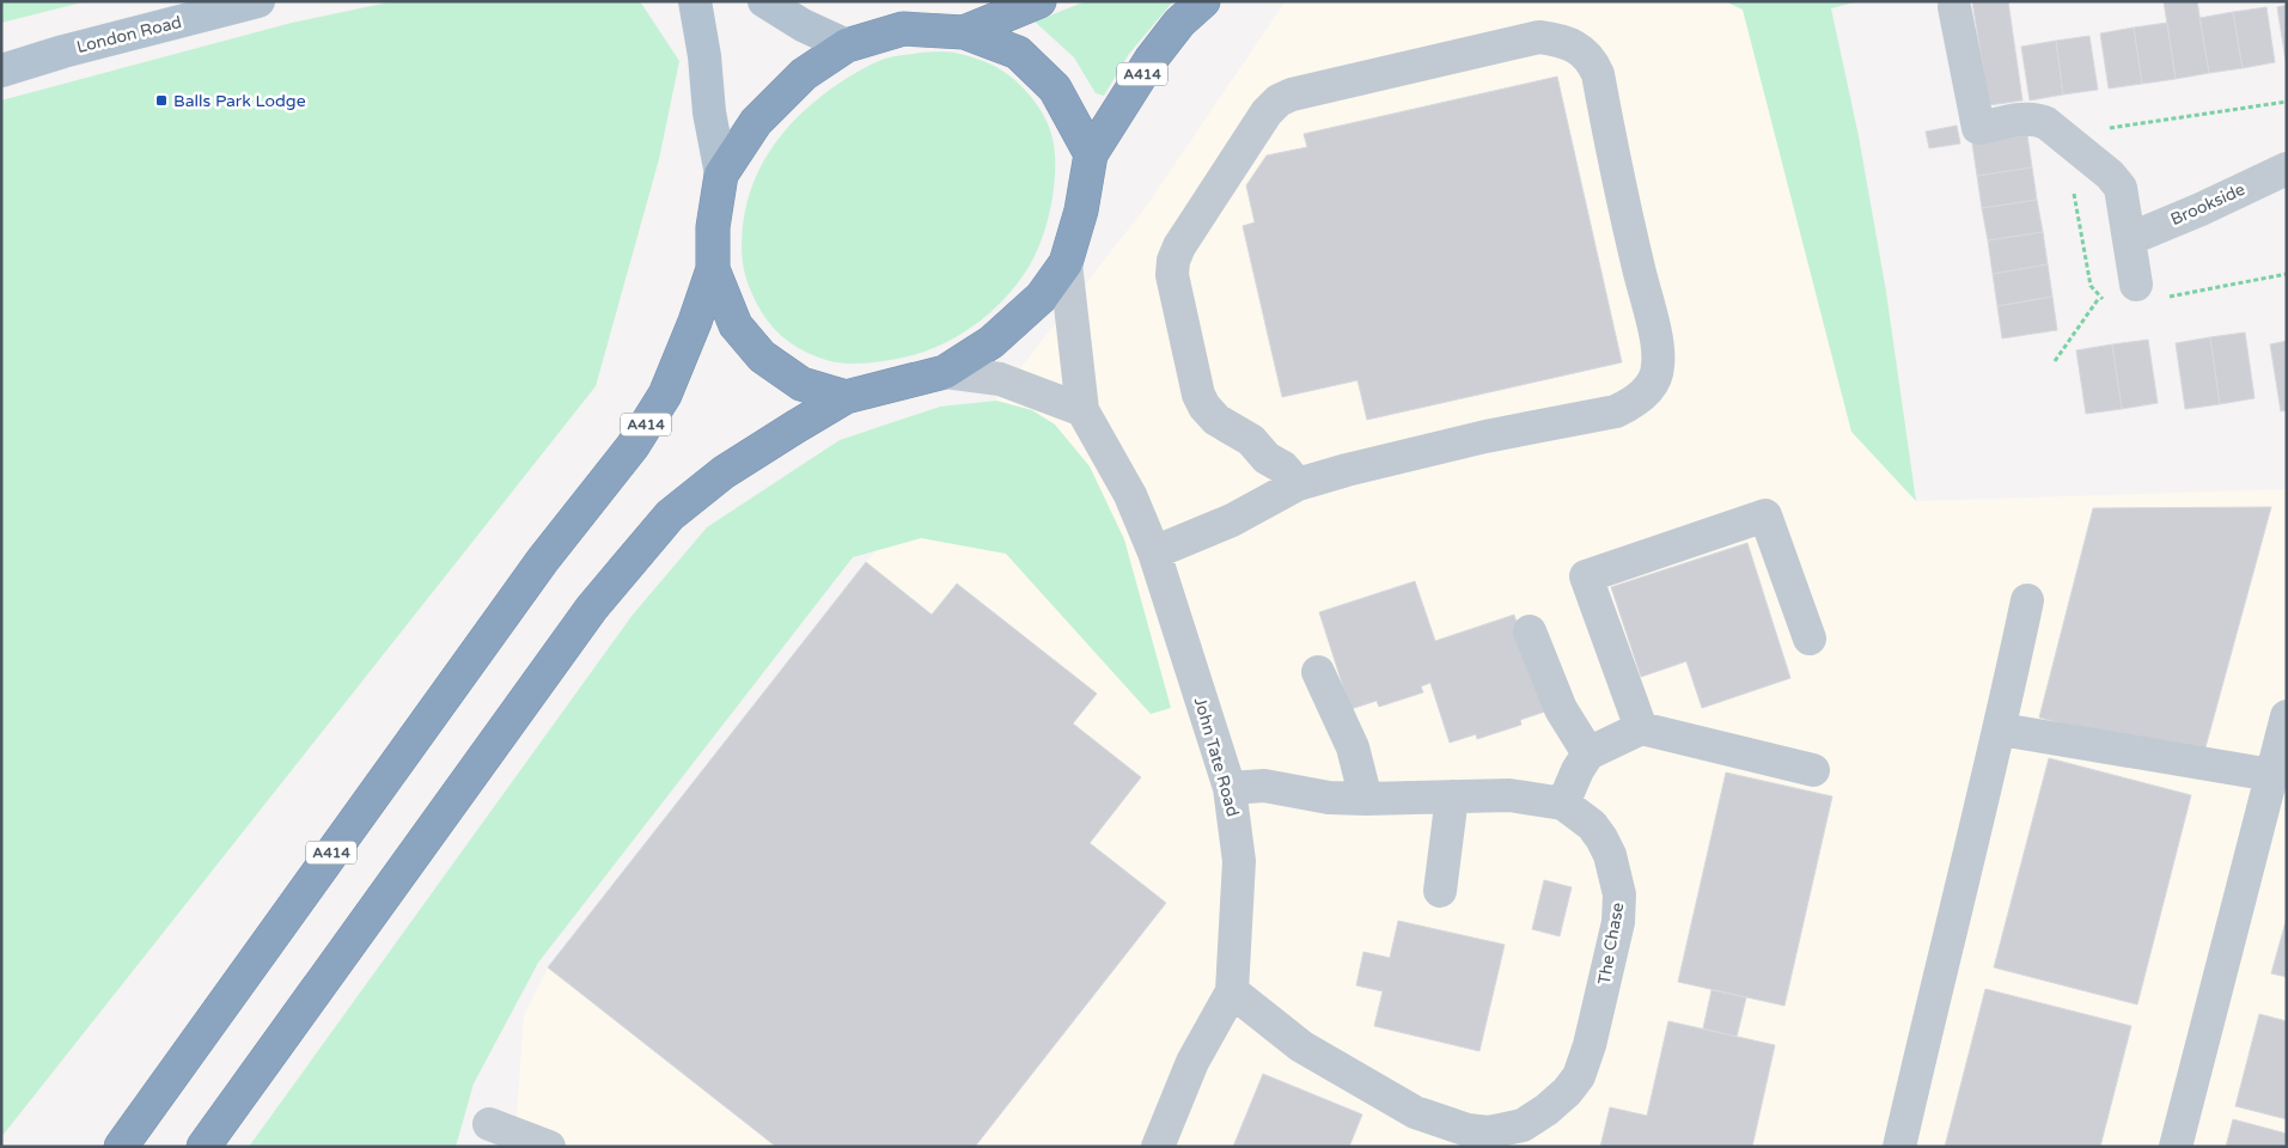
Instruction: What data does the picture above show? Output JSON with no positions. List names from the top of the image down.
{
  "streets": {
    "highway": ["A414"],
    "main road": ["London Road"],
    "street": ["Brookside", "John Tate Road", "The Chase"]
  },
  "crossings": [
    ["John Tate Road", "The Chase"]
  ],
  "places": {
    "transit": ["Balls Park Lodge"]
  }
}
